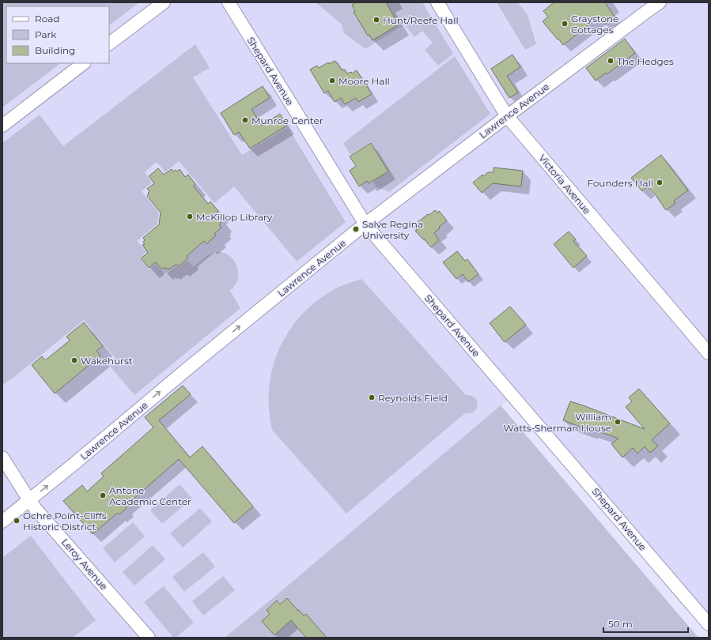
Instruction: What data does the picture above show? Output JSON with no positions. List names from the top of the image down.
{
  "streets": {
    "street": [
      "Shepard Avenue",
      "Lawrence Avenue",
      "Victoria Avenue",
      "Leroy Avenue"
    ]
  },
  "crossings": [
    ["Shepard Avenue", "Lawrence Avenue"],
    ["Lawrence Avenue", "Victoria Avenue"],
    ["Lawrence Avenue", "Leroy Avenue"]
  ],
  "one_way": ["Lawrence Avenue"],
  "places": [
    "Hunt/Reefe Hall",
    "Graystone Cottages",
    "The Hedges",
    "Moore Hall",
    "Munroe Center",
    "Founders Hall",
    "McKillop Library",
    "Salve Regina University",
    "Wakehurst",
    "Reynolds Field",
    "William Watts-Sherman House",
    "Antone Academic Center",
    "Ochre Point-Cliffs Historic District"
  ],
  "legend": ["Road", "Park", "Building"],
  "scale_bar": "50 m"
}
